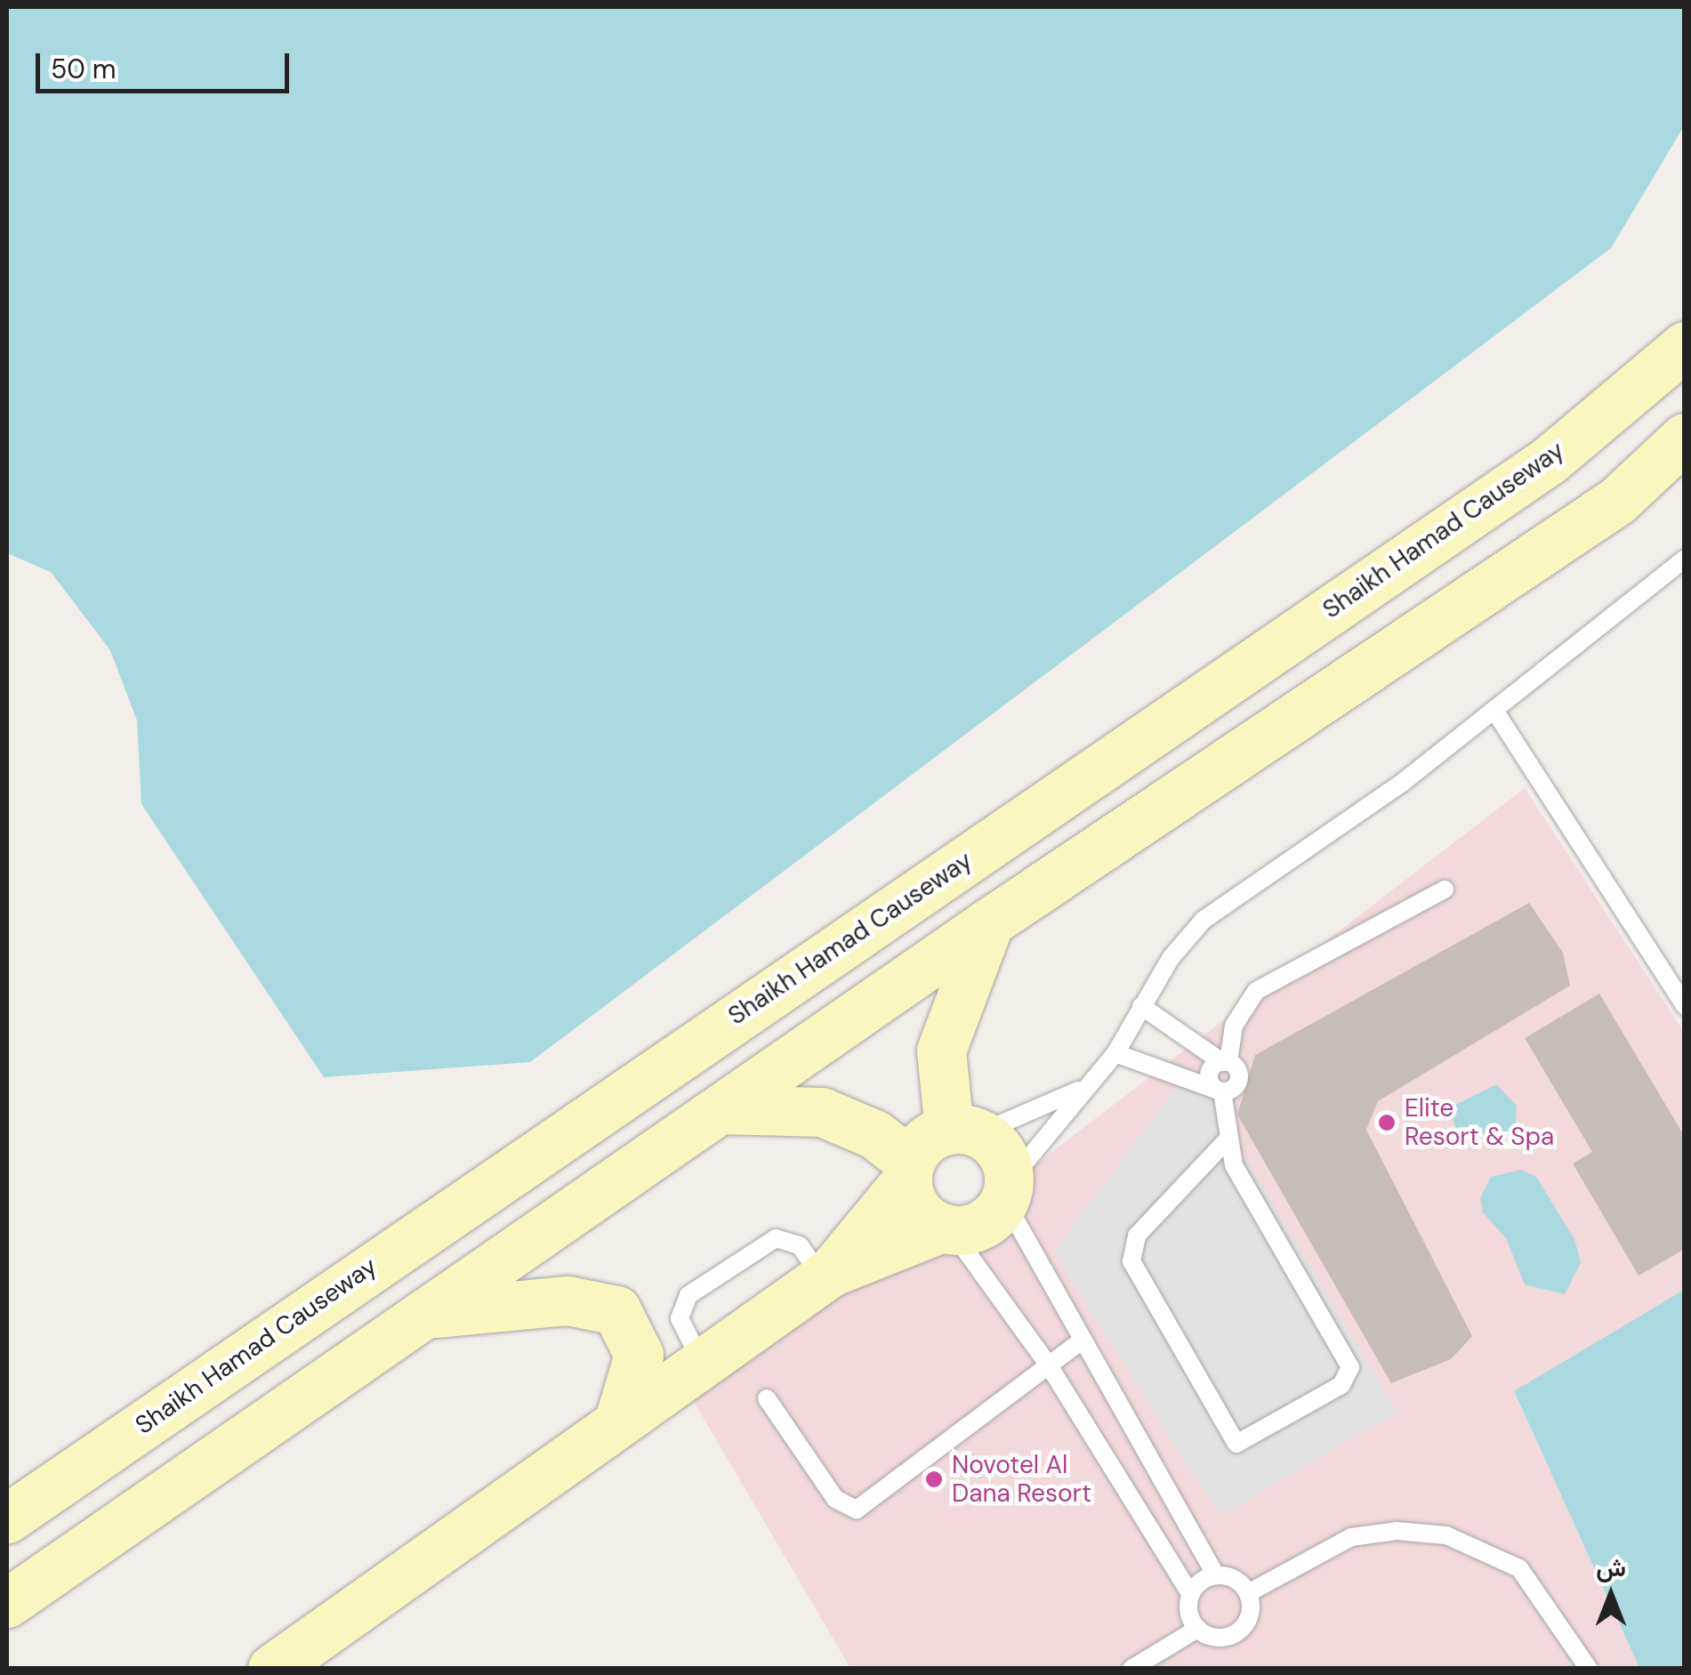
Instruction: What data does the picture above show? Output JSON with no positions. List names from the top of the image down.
{
  "streets": {
    "main road": ["Shaikh Hamad Causeway"]
  },
  "places": ["Elite Resort & Spa", "Novotel Al Dana Resort"],
  "scale_bar": "50 m",
  "north": "top"
}
